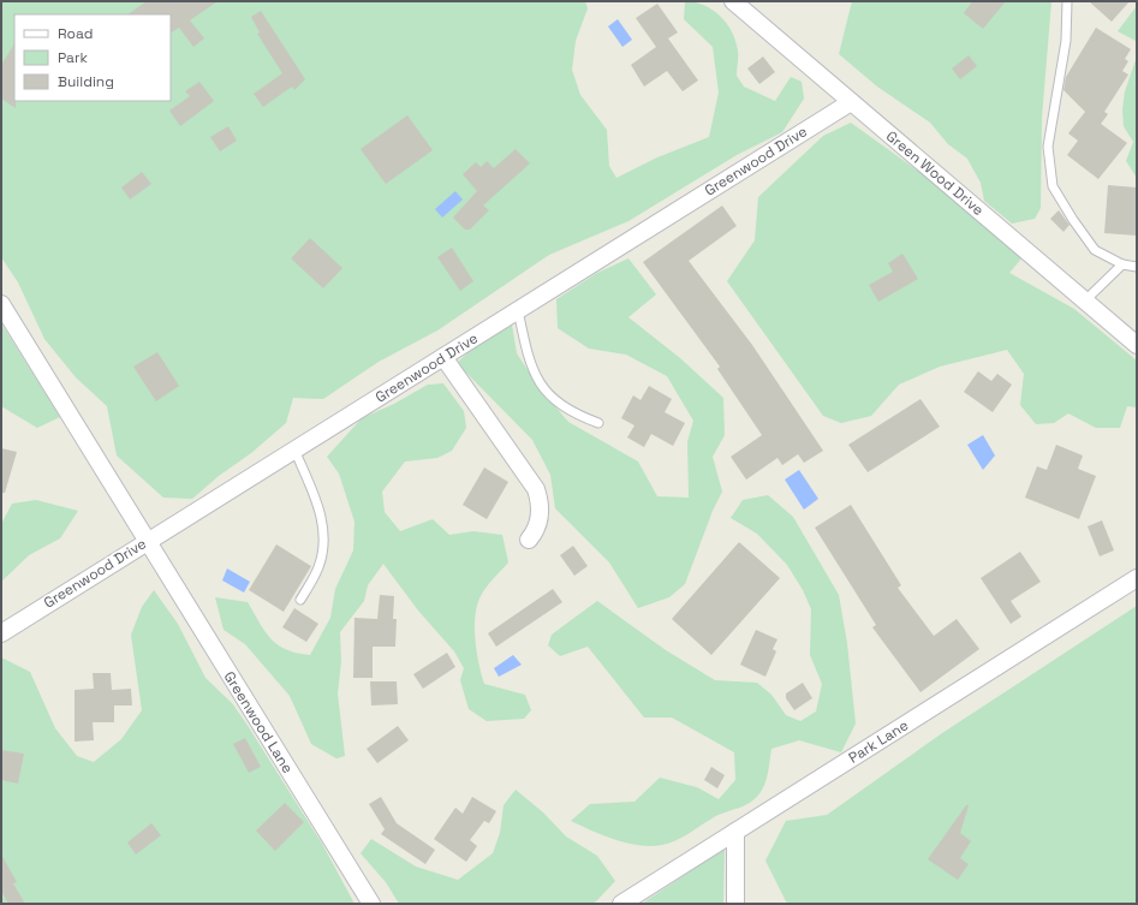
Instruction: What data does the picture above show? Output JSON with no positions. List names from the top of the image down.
{
  "streets": {
    "street": [
      "Greenwood Drive",
      "Green Wood Drive",
      "Greenwood Lane",
      "Park Lane"
    ]
  },
  "crossings": [
    ["Greenwood Drive", "Green Wood Drive"],
    ["Greenwood Drive", "Greenwood Lane"]
  ],
  "legend": ["Road", "Park", "Building"]
}
